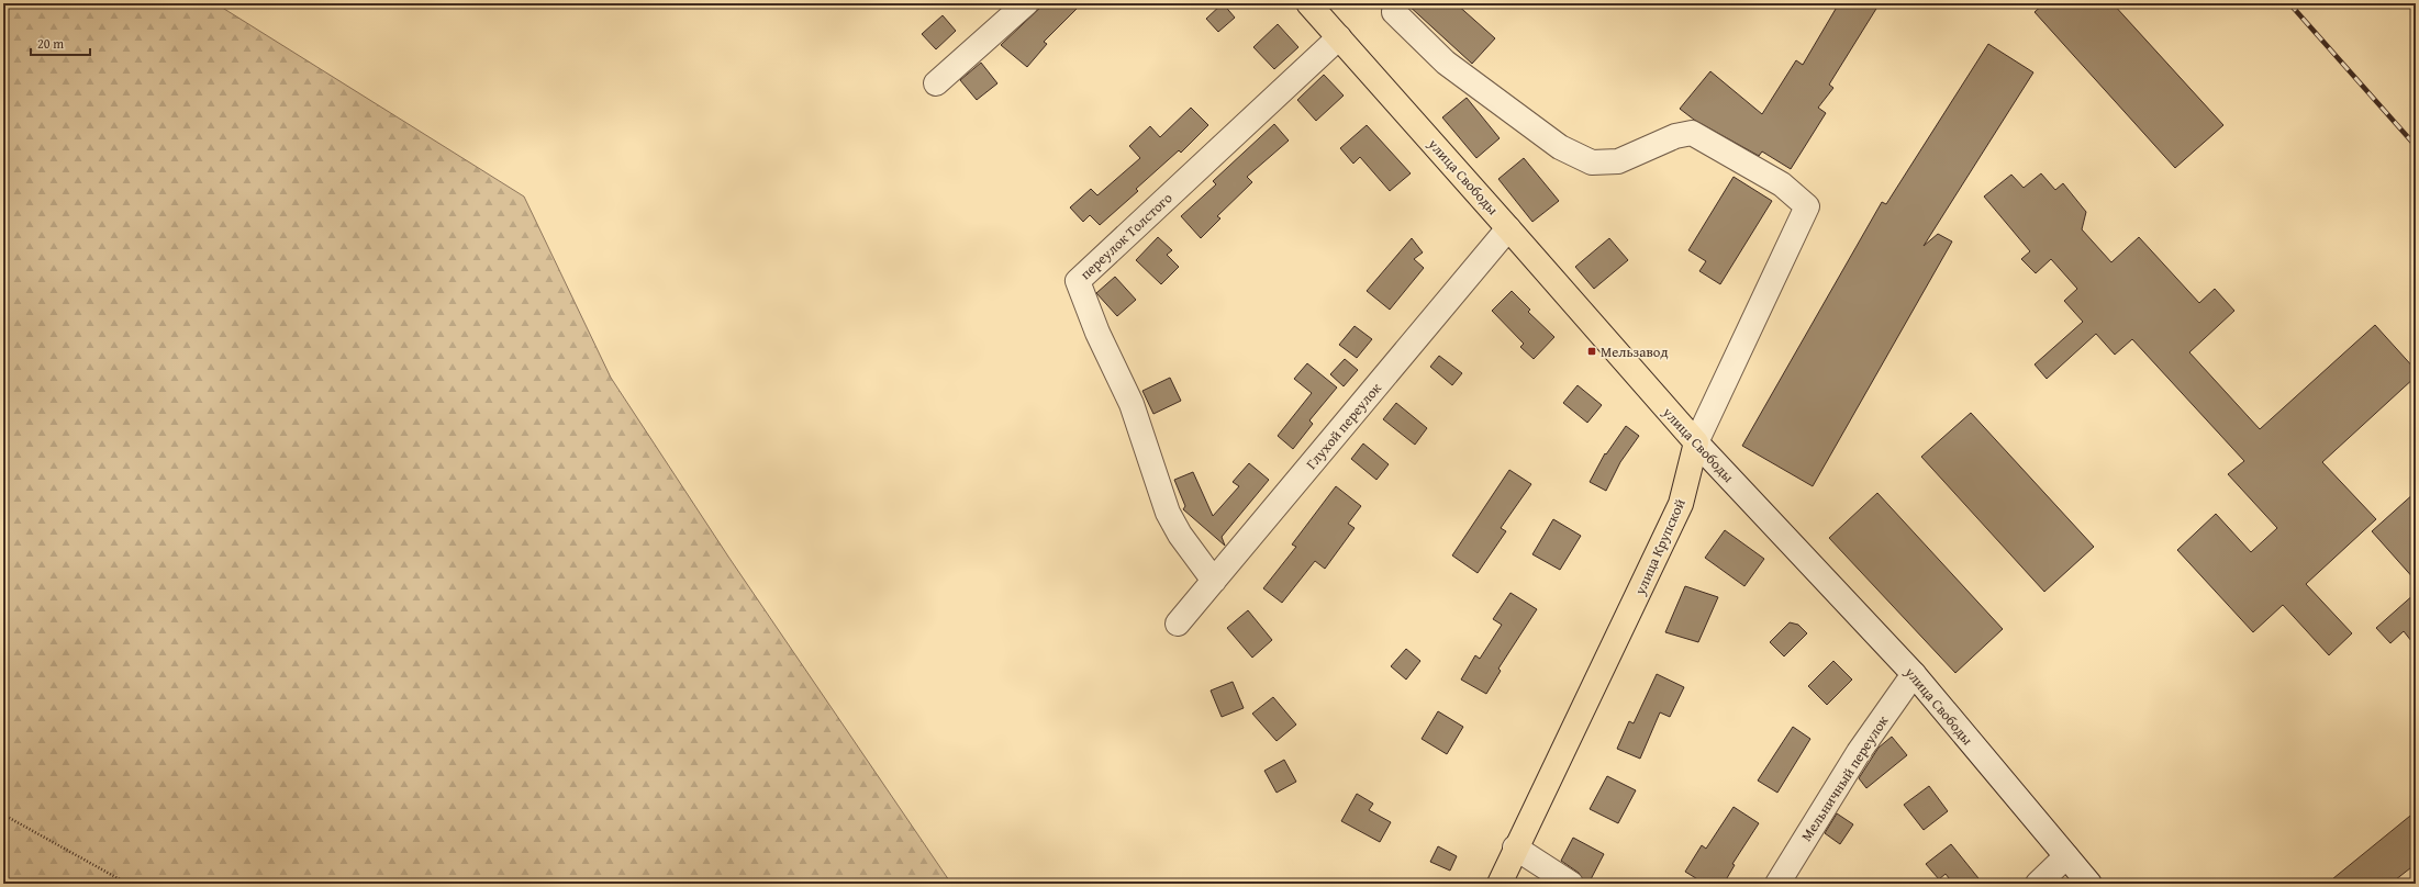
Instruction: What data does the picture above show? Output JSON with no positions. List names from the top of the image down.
{
  "streets": {
    "main road": ["улица Свободы", "улица Крупской"],
    "street": ["переулок Толстого", "Глухой переулок", "Мельничный переулок"]
  },
  "crossings": [
    ["улица Свободы", "переулок Толстого"],
    ["улица Свободы", "Глухой переулок"],
    ["улица Свободы", "улица Крупской"],
    ["улица Свободы", "Мельничный переулок"],
    ["переулок Толстого", "Глухой переулок"]
  ],
  "places": {
    "transit": ["Мельзавод"]
  },
  "scale_bar": "20 m"
}
